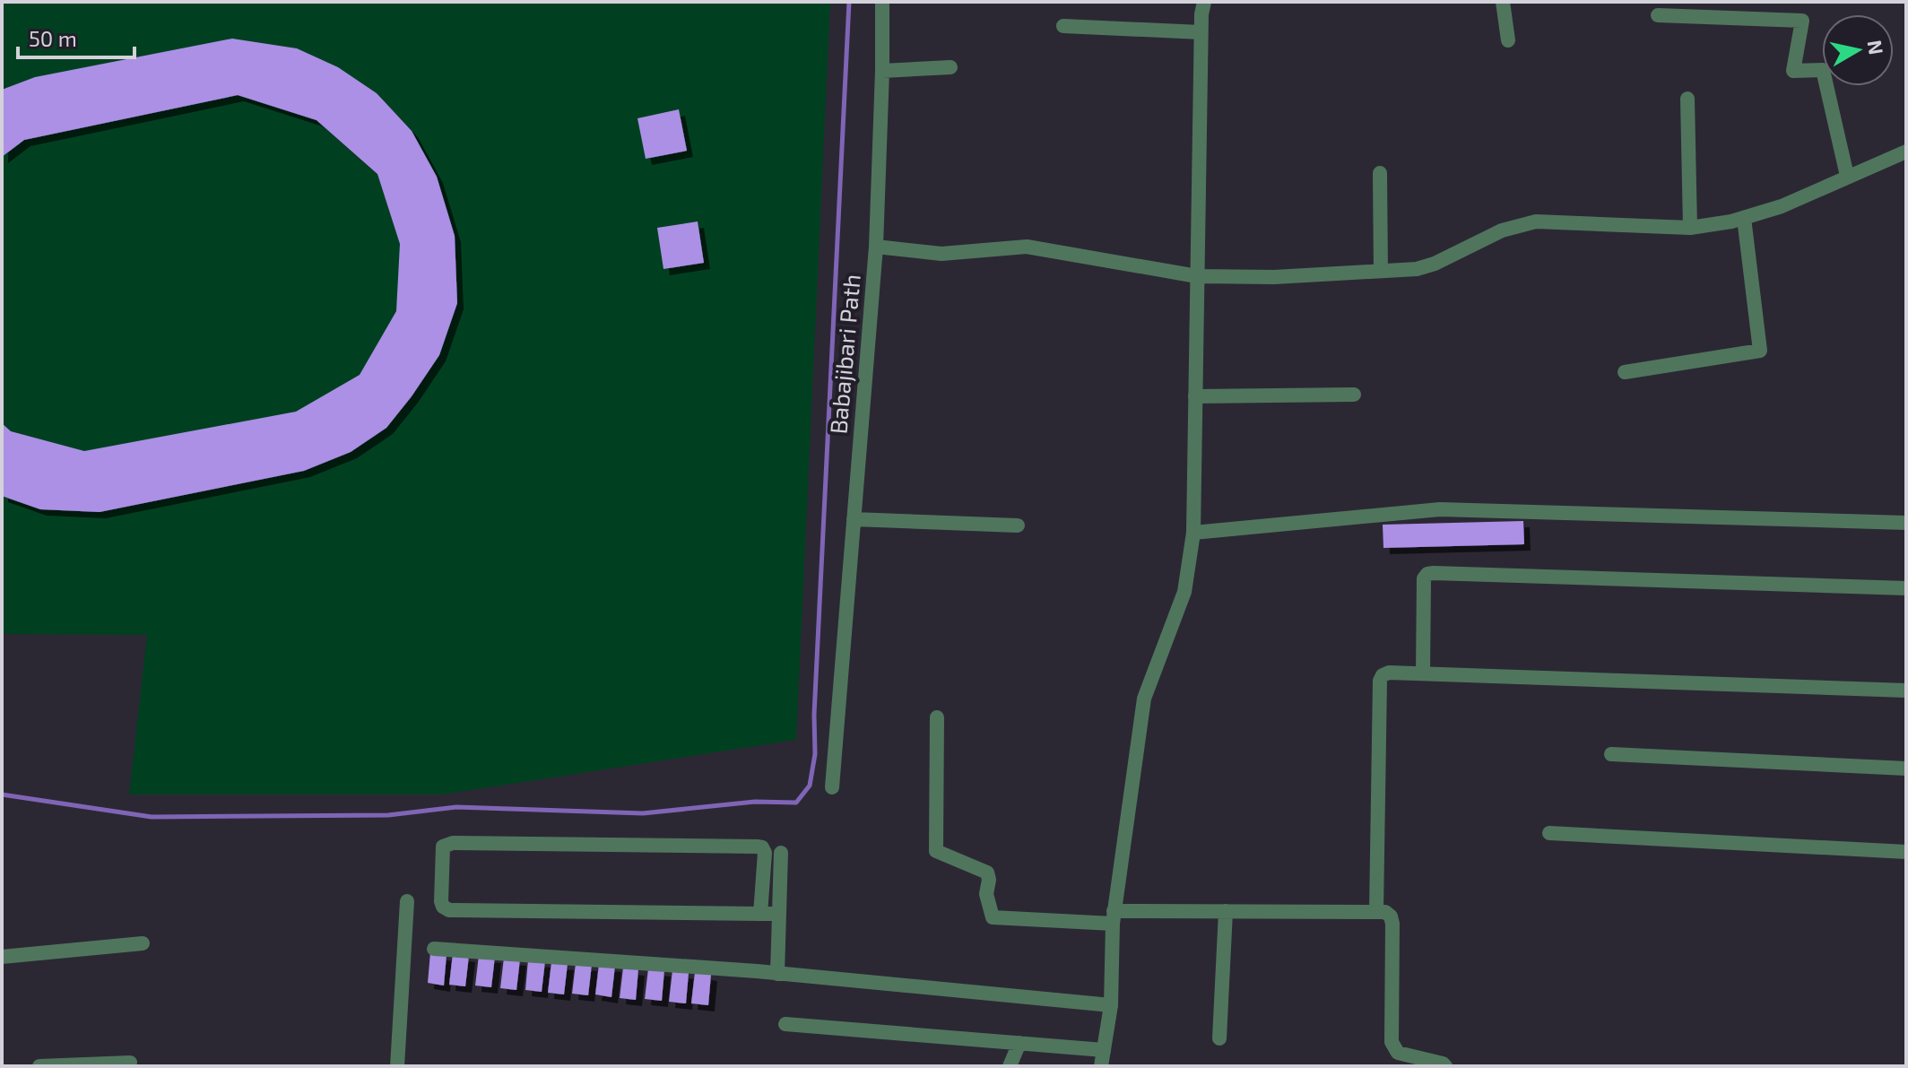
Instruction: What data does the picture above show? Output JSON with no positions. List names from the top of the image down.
{
  "streets": {
    "street": ["Babajibari Path"]
  },
  "scale_bar": "50 m",
  "north": "right"
}
